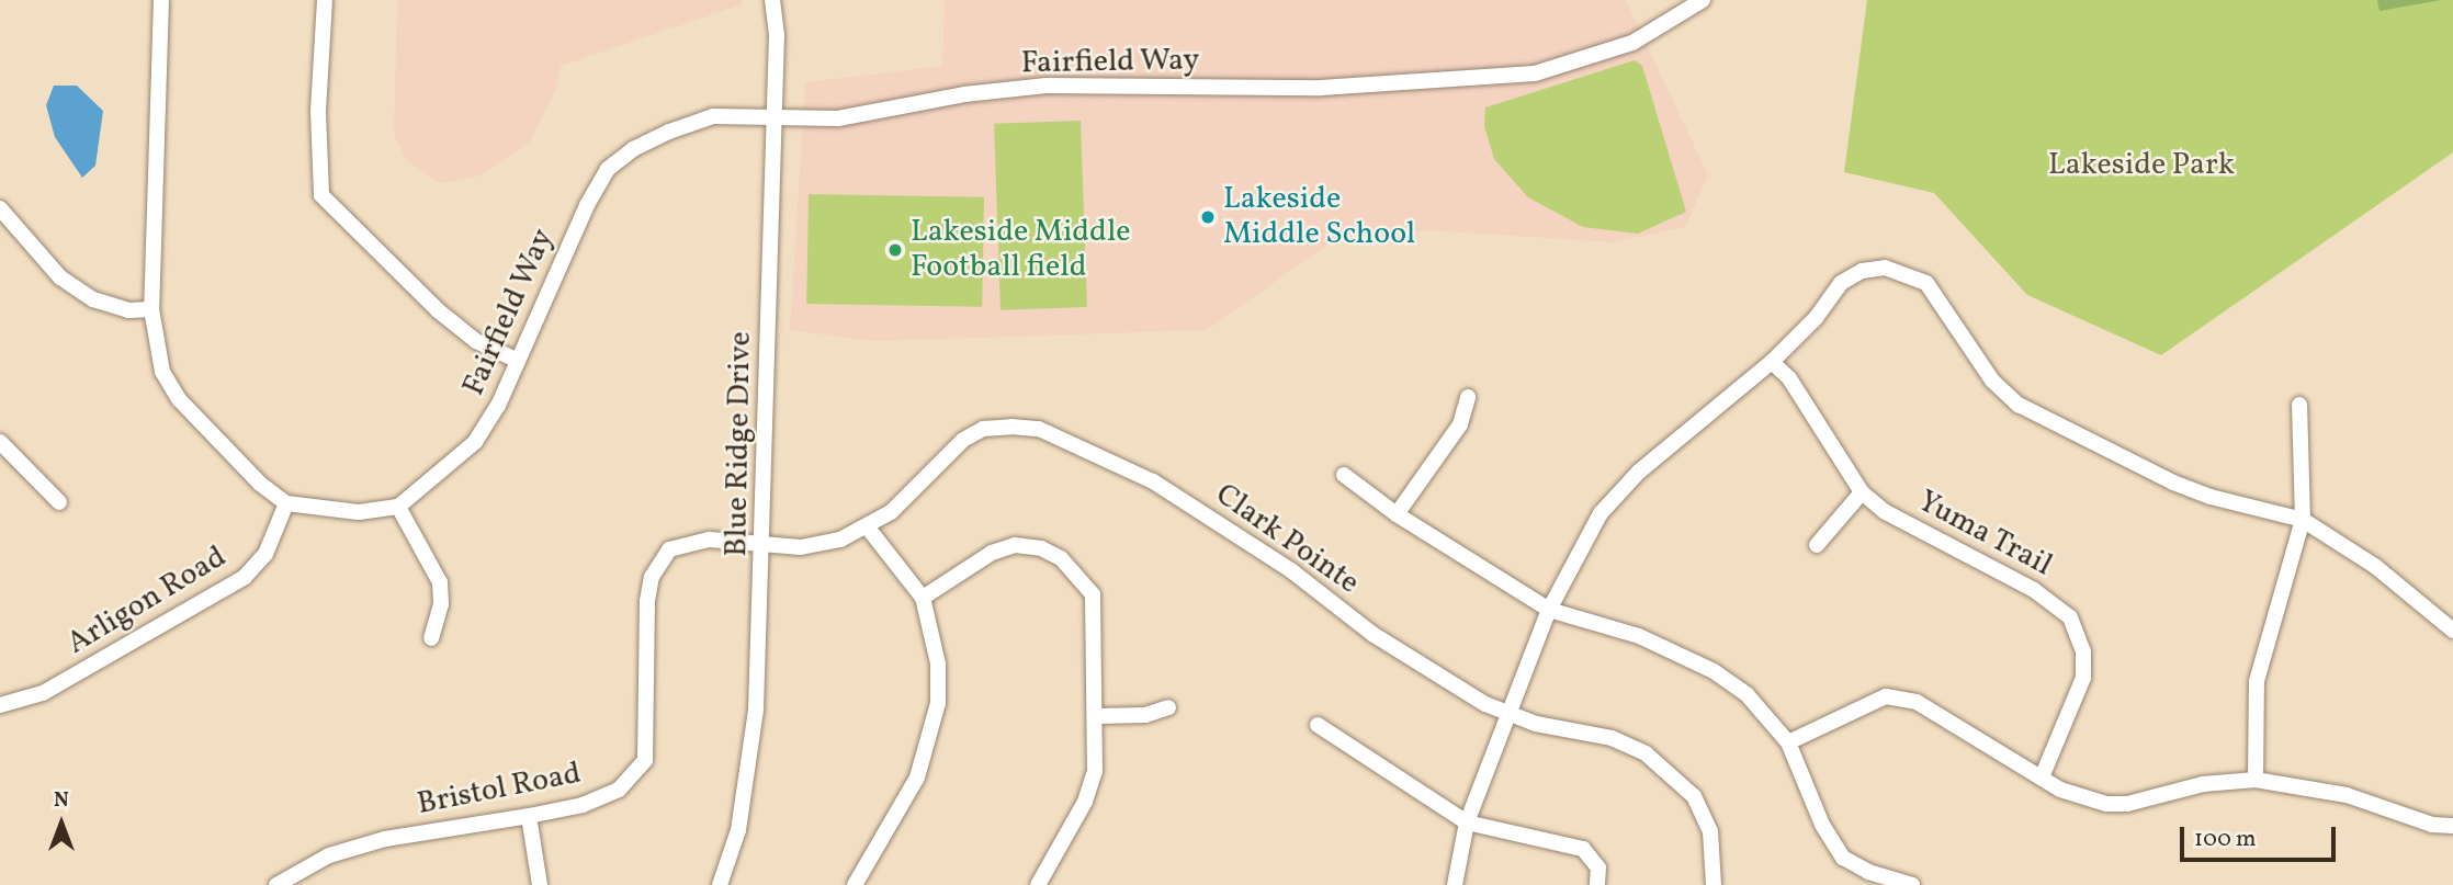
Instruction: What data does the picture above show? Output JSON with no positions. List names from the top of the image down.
{
  "streets": {
    "street": [
      "Fairfield Way",
      "Blue Ridge Drive",
      "Yuma Trail",
      "Clark Pointe",
      "Arligon Road",
      "Bristol Road"
    ]
  },
  "crossings": [
    ["Fairfield Way", "Blue Ridge Drive"],
    ["Blue Ridge Drive", "Clark Pointe"],
    ["Blue Ridge Drive", "Bristol Road"],
    ["Clark Pointe", "Bristol Road"]
  ],
  "parks": ["Lakeside Park"],
  "places": ["Lakeside Middle School", "Lakeside Middle Football field"],
  "scale_bar": "100 m",
  "north": "top"
}
